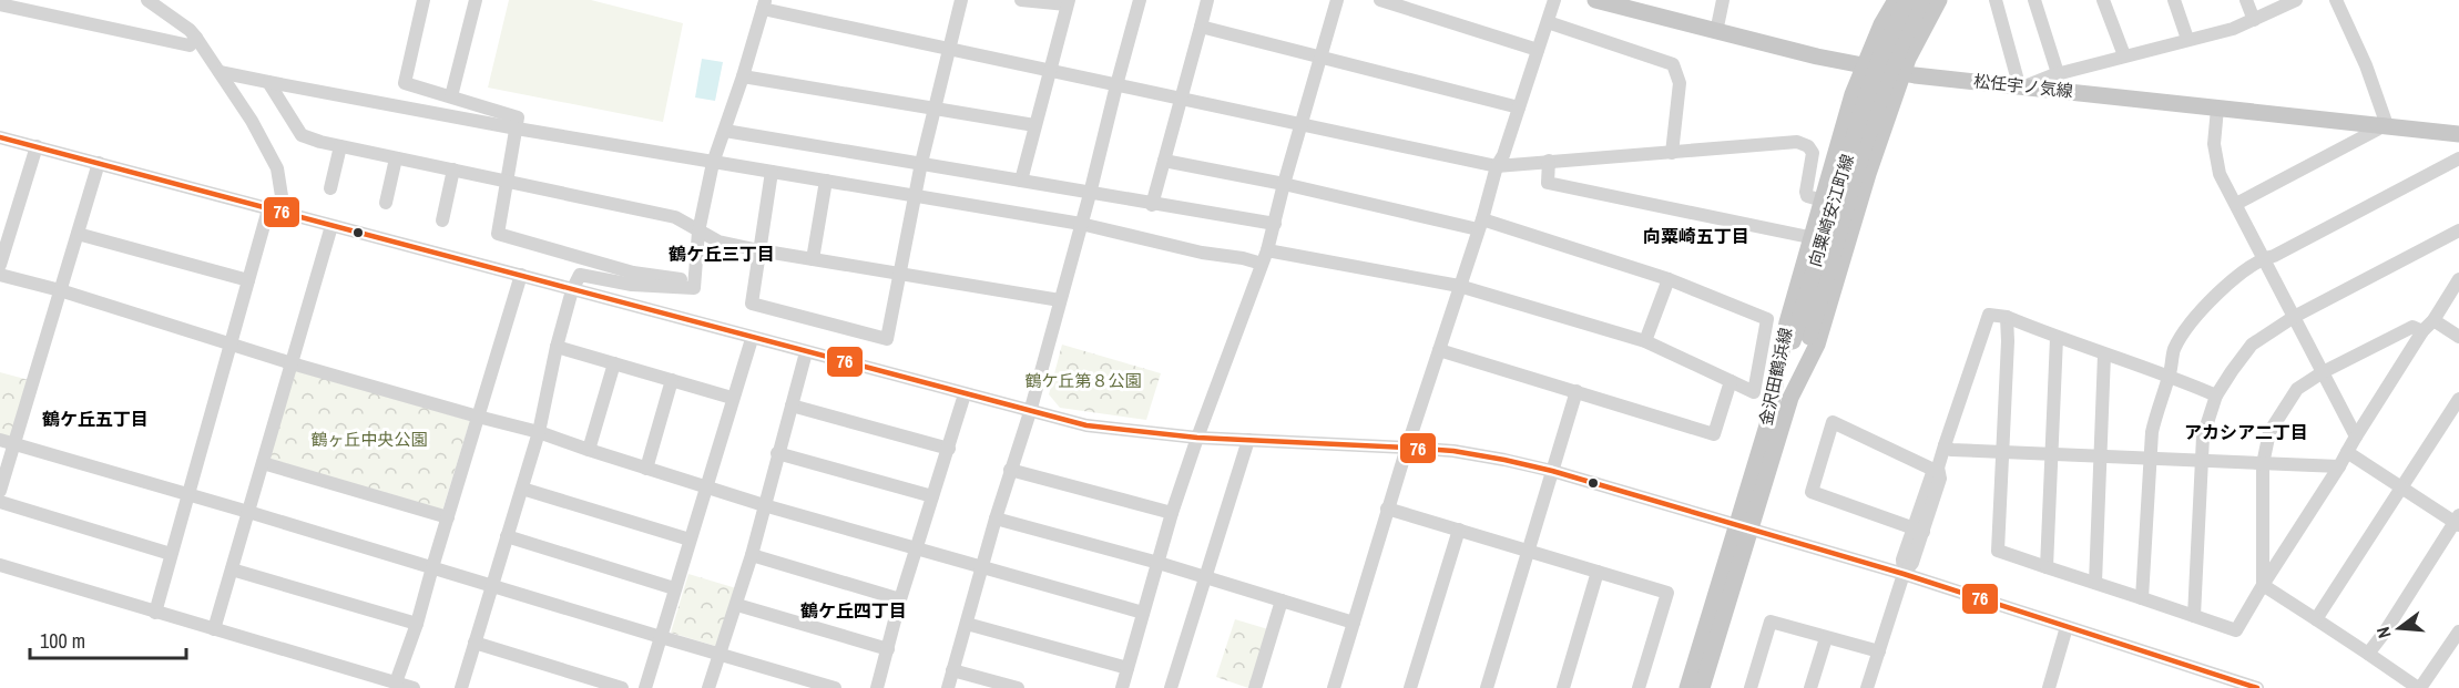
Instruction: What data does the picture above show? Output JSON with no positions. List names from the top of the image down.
{
  "streets": {
    "main road": ["松任宇ノ気線", "向粟崎安江町線", "金沢田鶴浜線"]
  },
  "crossings": [
    ["松任宇ノ気線", "金沢田鶴浜線"],
    ["向粟崎安江町線", "金沢田鶴浜線"]
  ],
  "districts": [
    "向粟崎五丁目",
    "鶴ケ丘三丁目",
    "鶴ケ丘五丁目",
    "アカシア二丁目",
    "鶴ケ丘四丁目"
  ],
  "parks": ["鶴ケ丘第８公園", "鶴ヶ丘中央公園"],
  "lines": ["transit line 76"],
  "scale_bar": "100 m",
  "north": "left"
}
